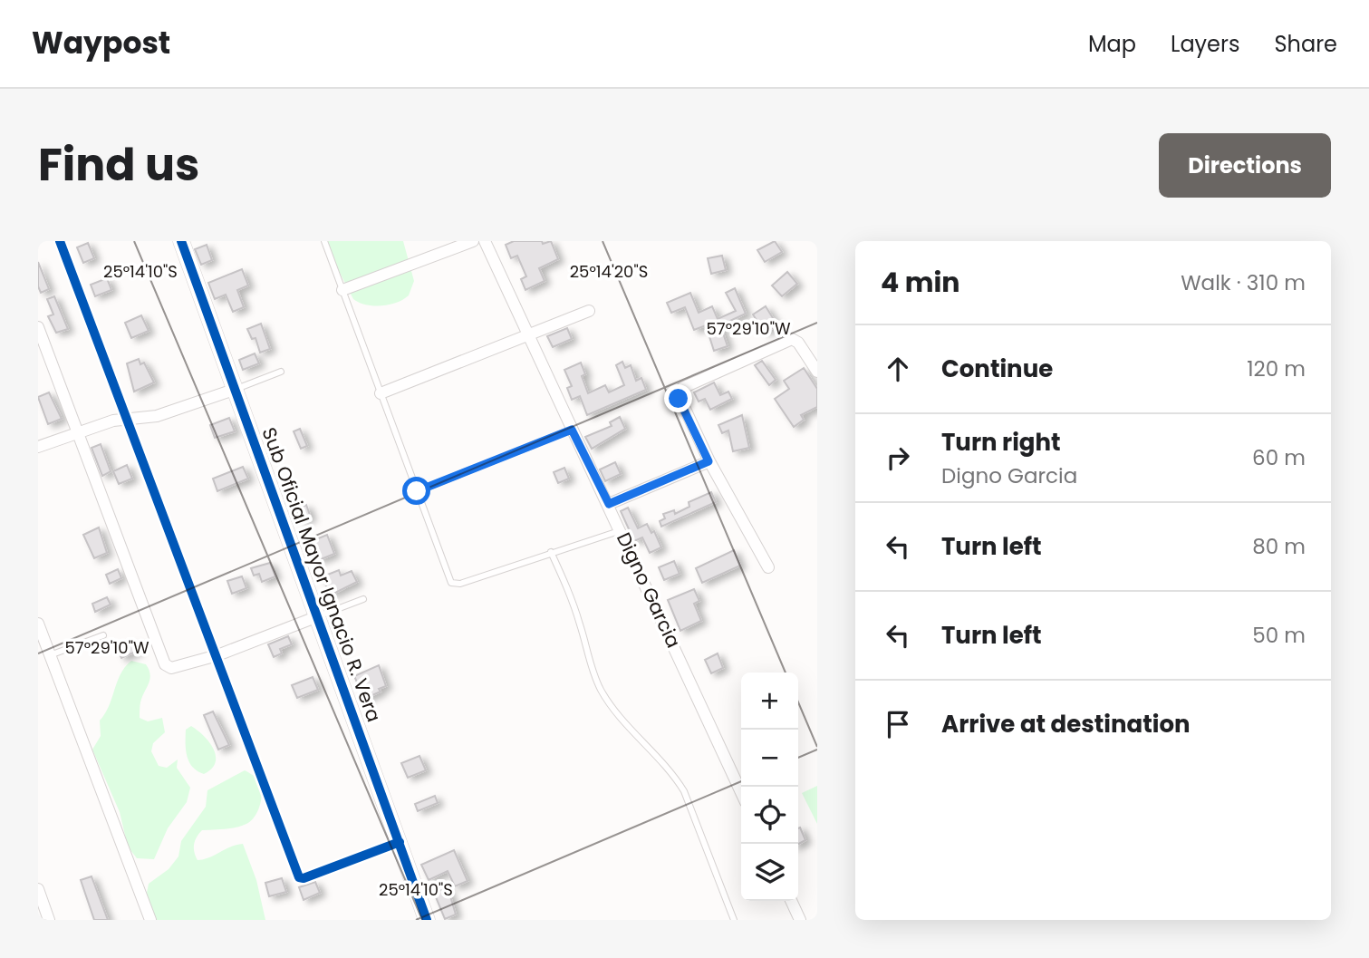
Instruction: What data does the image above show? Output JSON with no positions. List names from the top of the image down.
{
  "streets": {
    "street": ["Sub Oficial Mayor Ignacio R. Vera", "Digno Garcia"]
  },
  "page": {
    "header": "Waypost",
    "nav": ["Map", "Layers", "Share"],
    "title": "Find us",
    "buttons": "Directions",
    "heading": ["4 min", "Walk · 310 m"],
    "list": [
      ["Continue", "120 m"],
      ["Turn right", "Digno Garcia", "60 m"],
      ["Turn left", "80 m"],
      ["Turn left", "50 m"],
      "Arrive at destination"
    ],
    "map_buttons": ["+", "−"]
  },
  "coordinates": ["25°14'10\"S", "25°14'20\"S", "57°29'10\"W"]
}
